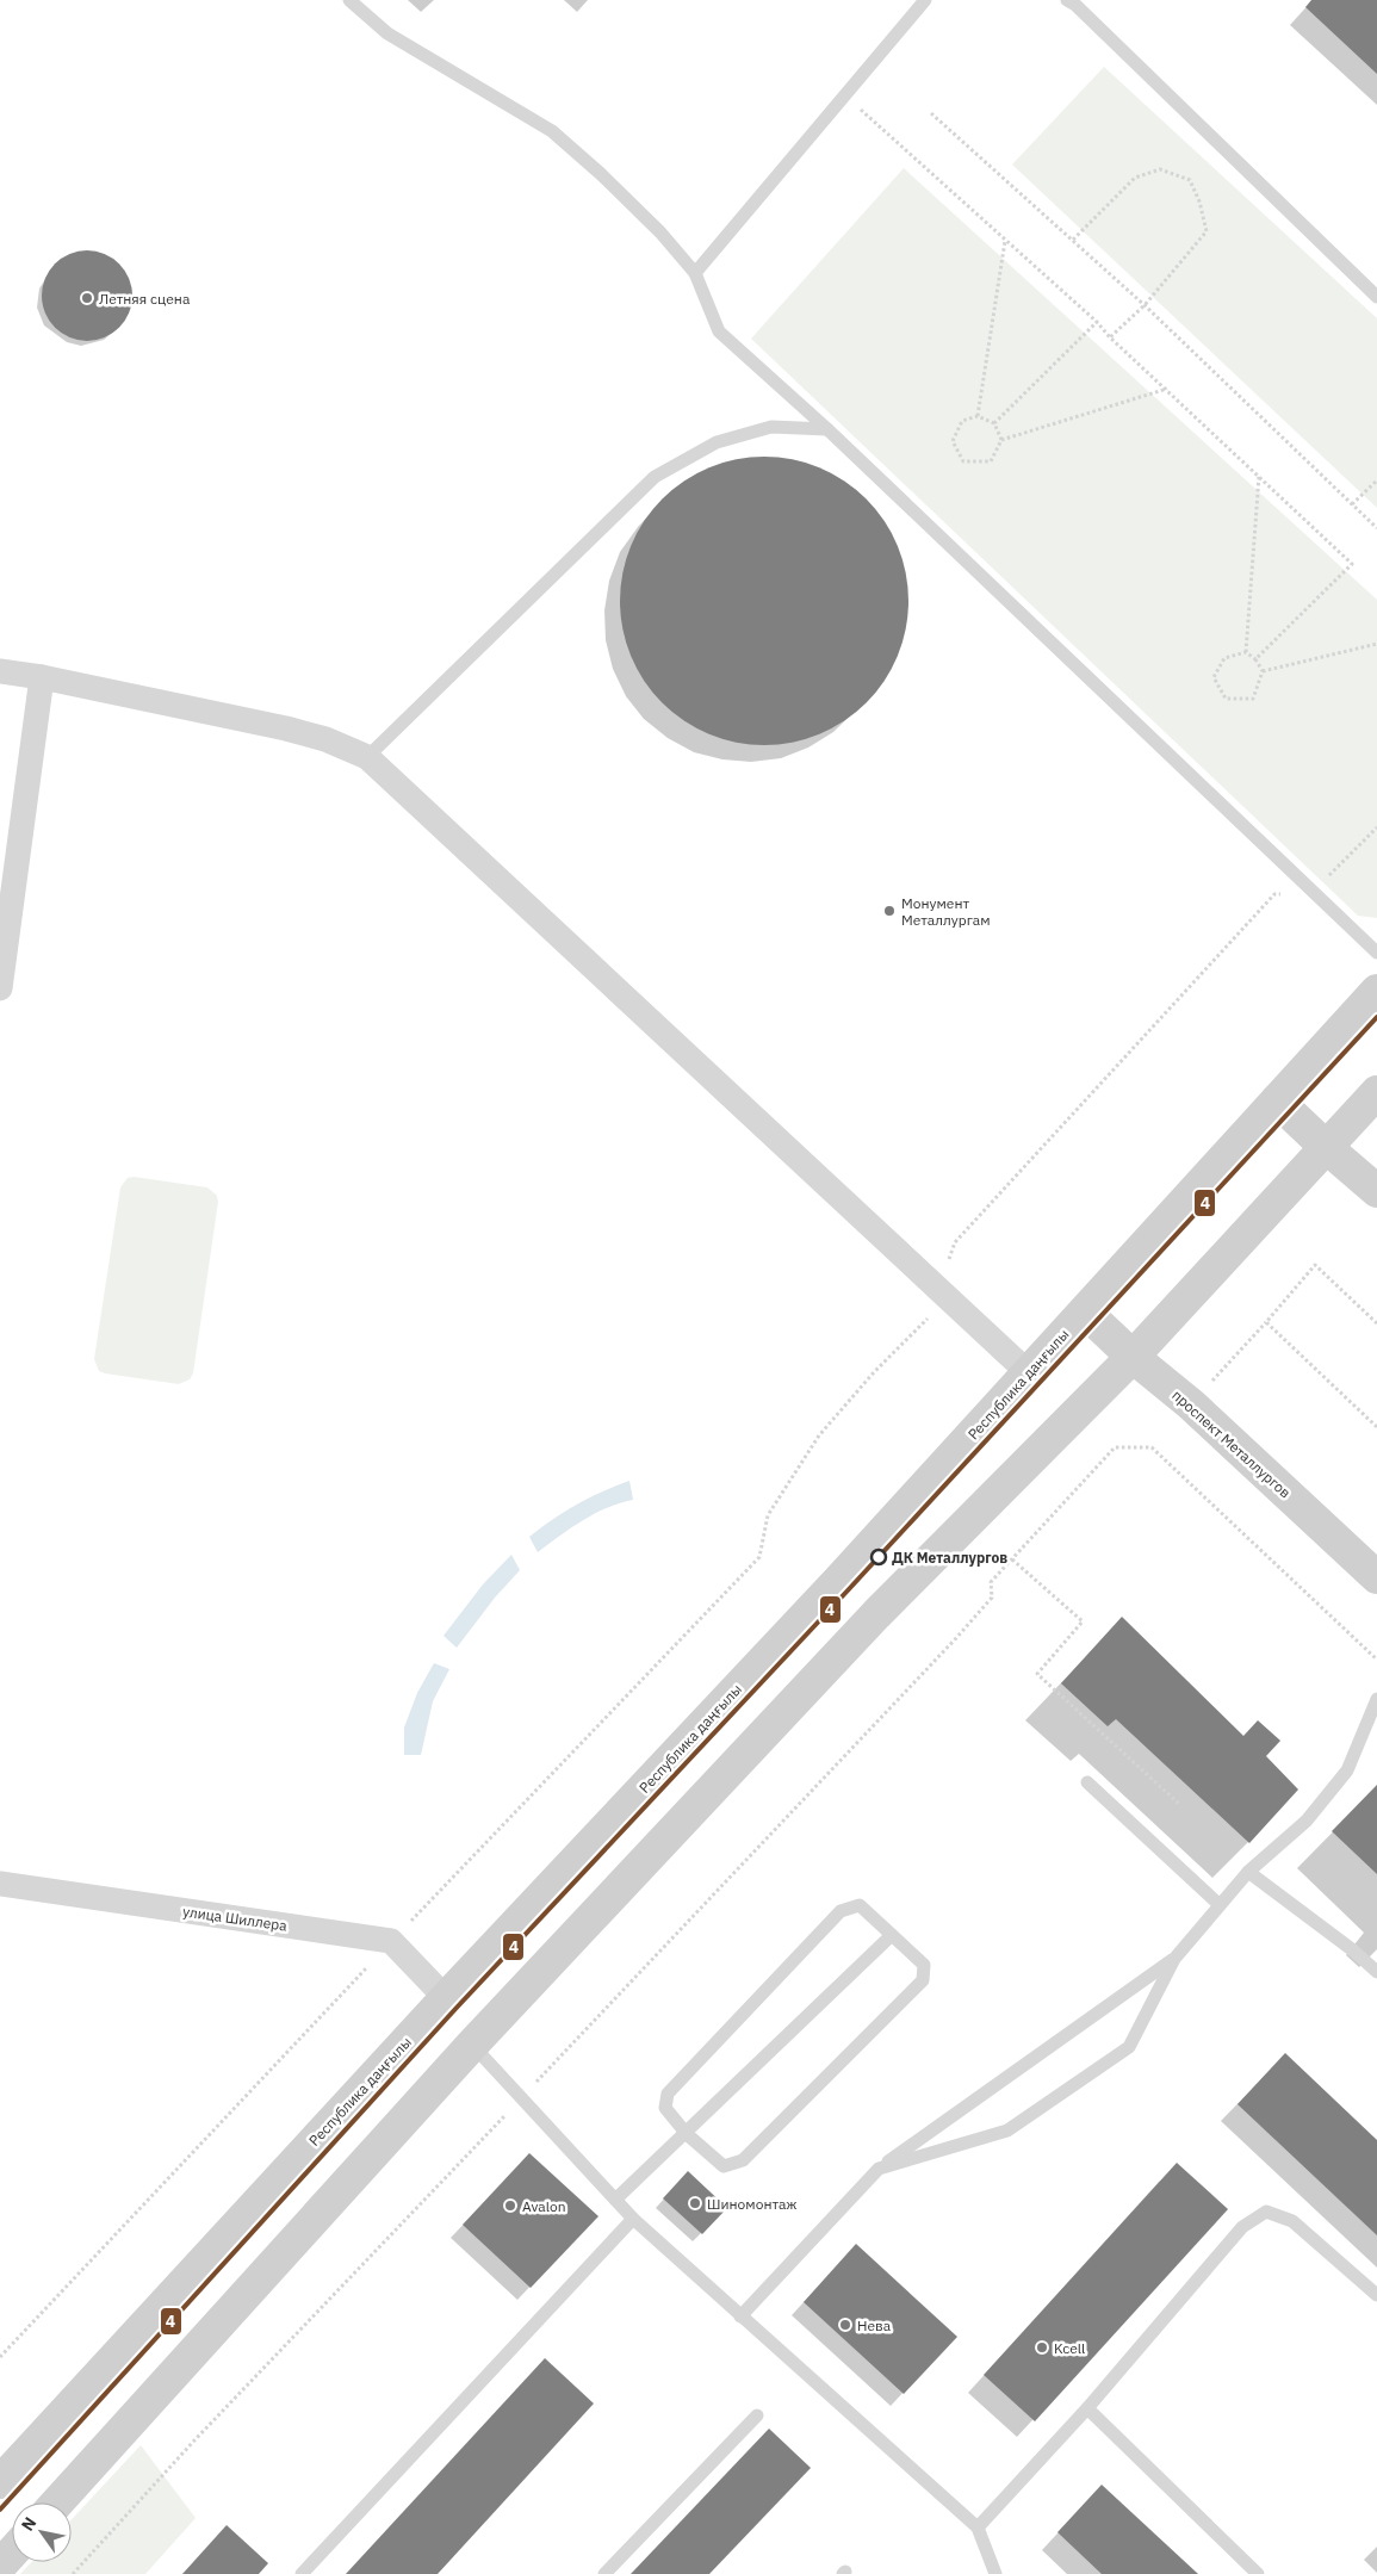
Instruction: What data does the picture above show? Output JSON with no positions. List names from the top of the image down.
{
  "streets": {
    "main road": ["Республика даңғылы", "проспект Металлургов"],
    "street": ["улица Шиллера"]
  },
  "crossings": [
    ["Республика даңғылы", "проспект Металлургов"]
  ],
  "places": [
    "Летняя сцена",
    "Монумент Металлургам",
    "ДК Металлургов",
    "Шиномонтаж",
    "Avalon",
    "Нева",
    "Kcell"
  ],
  "lines": ["transit line 4"],
  "north": "top left"
}
